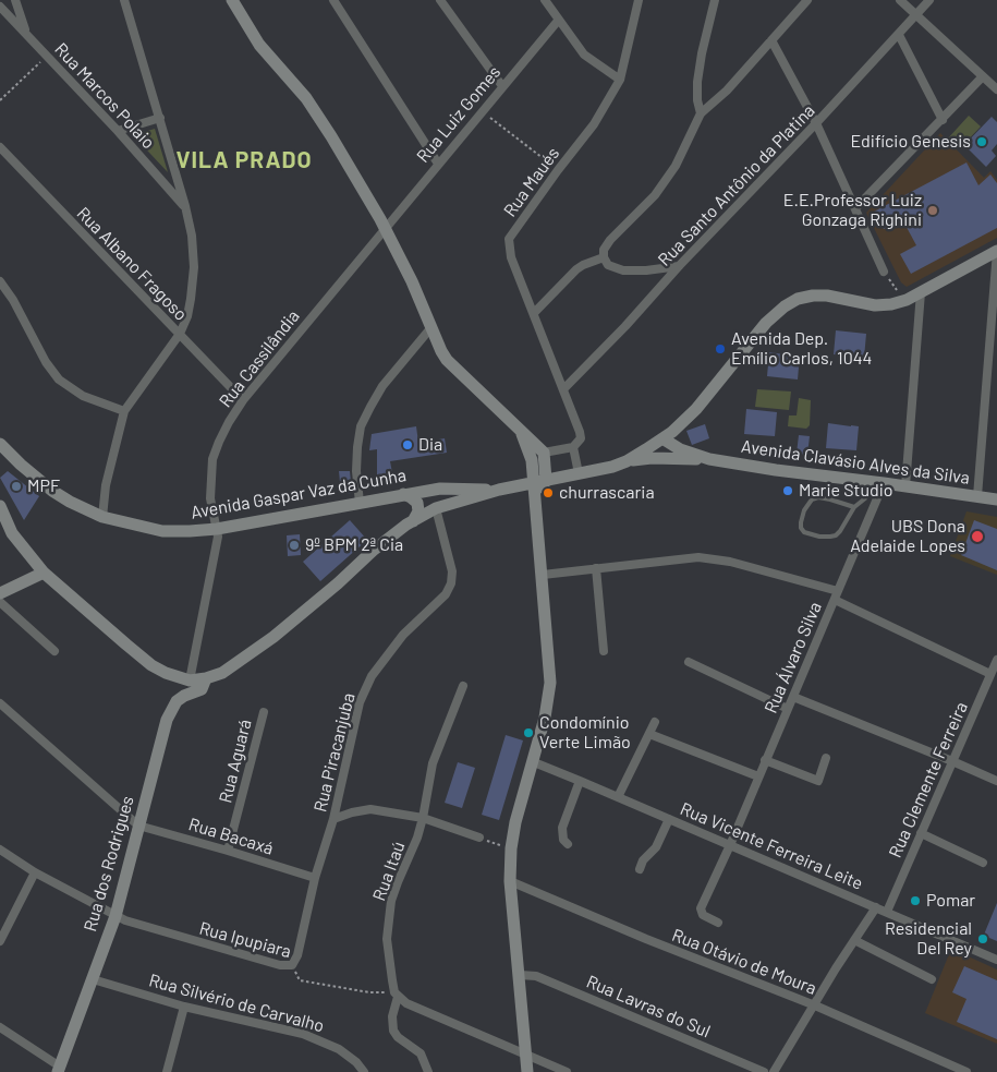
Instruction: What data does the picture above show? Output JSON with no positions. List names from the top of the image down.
{
  "streets": {
    "street": [
      "Rua Marcos Polaio",
      "Rua Luiz Gomes",
      "Rua Maués",
      "Rua Santo Antônio da Platina",
      "Rua Albano Fragoso",
      "Rua Cassilândia",
      "Avenida Clavásio Alves da Silva",
      "Avenida Gaspar Vaz da Cunha",
      "Rua Álvaro Silva",
      "Rua Piracanjuba",
      "Rua Aguará",
      "Rua Clemente Ferreira",
      "Rua Bacaxá",
      "Rua Vicente Ferreira Leite",
      "Rua dos Rodrigues",
      "Rua Itaú",
      "Rua Ipupiara",
      "Rua Otávio de Moura",
      "Rua Silvério de Carvalho",
      "Rua Lavras do Sul"
    ]
  },
  "crossings": [
    ["Rua Luiz Gomes", "Rua Cassilândia"],
    ["Rua Maués", "Rua Santo Antônio da Platina"],
    ["Rua Albano Fragoso", "Rua Cassilândia"],
    ["Rua Cassilândia", "Avenida Gaspar Vaz da Cunha"],
    ["Avenida Clavásio Alves da Silva", "Rua Álvaro Silva"],
    ["Rua Álvaro Silva", "Rua Vicente Ferreira Leite"],
    ["Rua Piracanjuba", "Rua Bacaxá"],
    ["Rua Piracanjuba", "Rua Ipupiara"],
    ["Rua Aguará", "Rua Bacaxá"],
    ["Rua Clemente Ferreira", "Rua Vicente Ferreira Leite"],
    ["Rua Bacaxá", "Rua dos Rodrigues"],
    ["Rua dos Rodrigues", "Rua Ipupiara"],
    ["Rua dos Rodrigues", "Rua Silvério de Carvalho"],
    ["Rua Itaú", "Rua Ipupiara"]
  ],
  "districts": ["VILA PRADO"],
  "places": [
    "Edifício Genesis",
    "E.E.Professor Luiz Gonzaga Righini",
    "Avenida Dep. Emílio Carlos, 1044",
    "Dia",
    "MPF",
    "Marie Studio",
    "churrascaria",
    "UBS Dona Adelaide Lopes",
    "9º BPM 2ª Cia",
    "Condomínio Verte Limão",
    "Pomar",
    "Residencial Del Rey"
  ]
}
